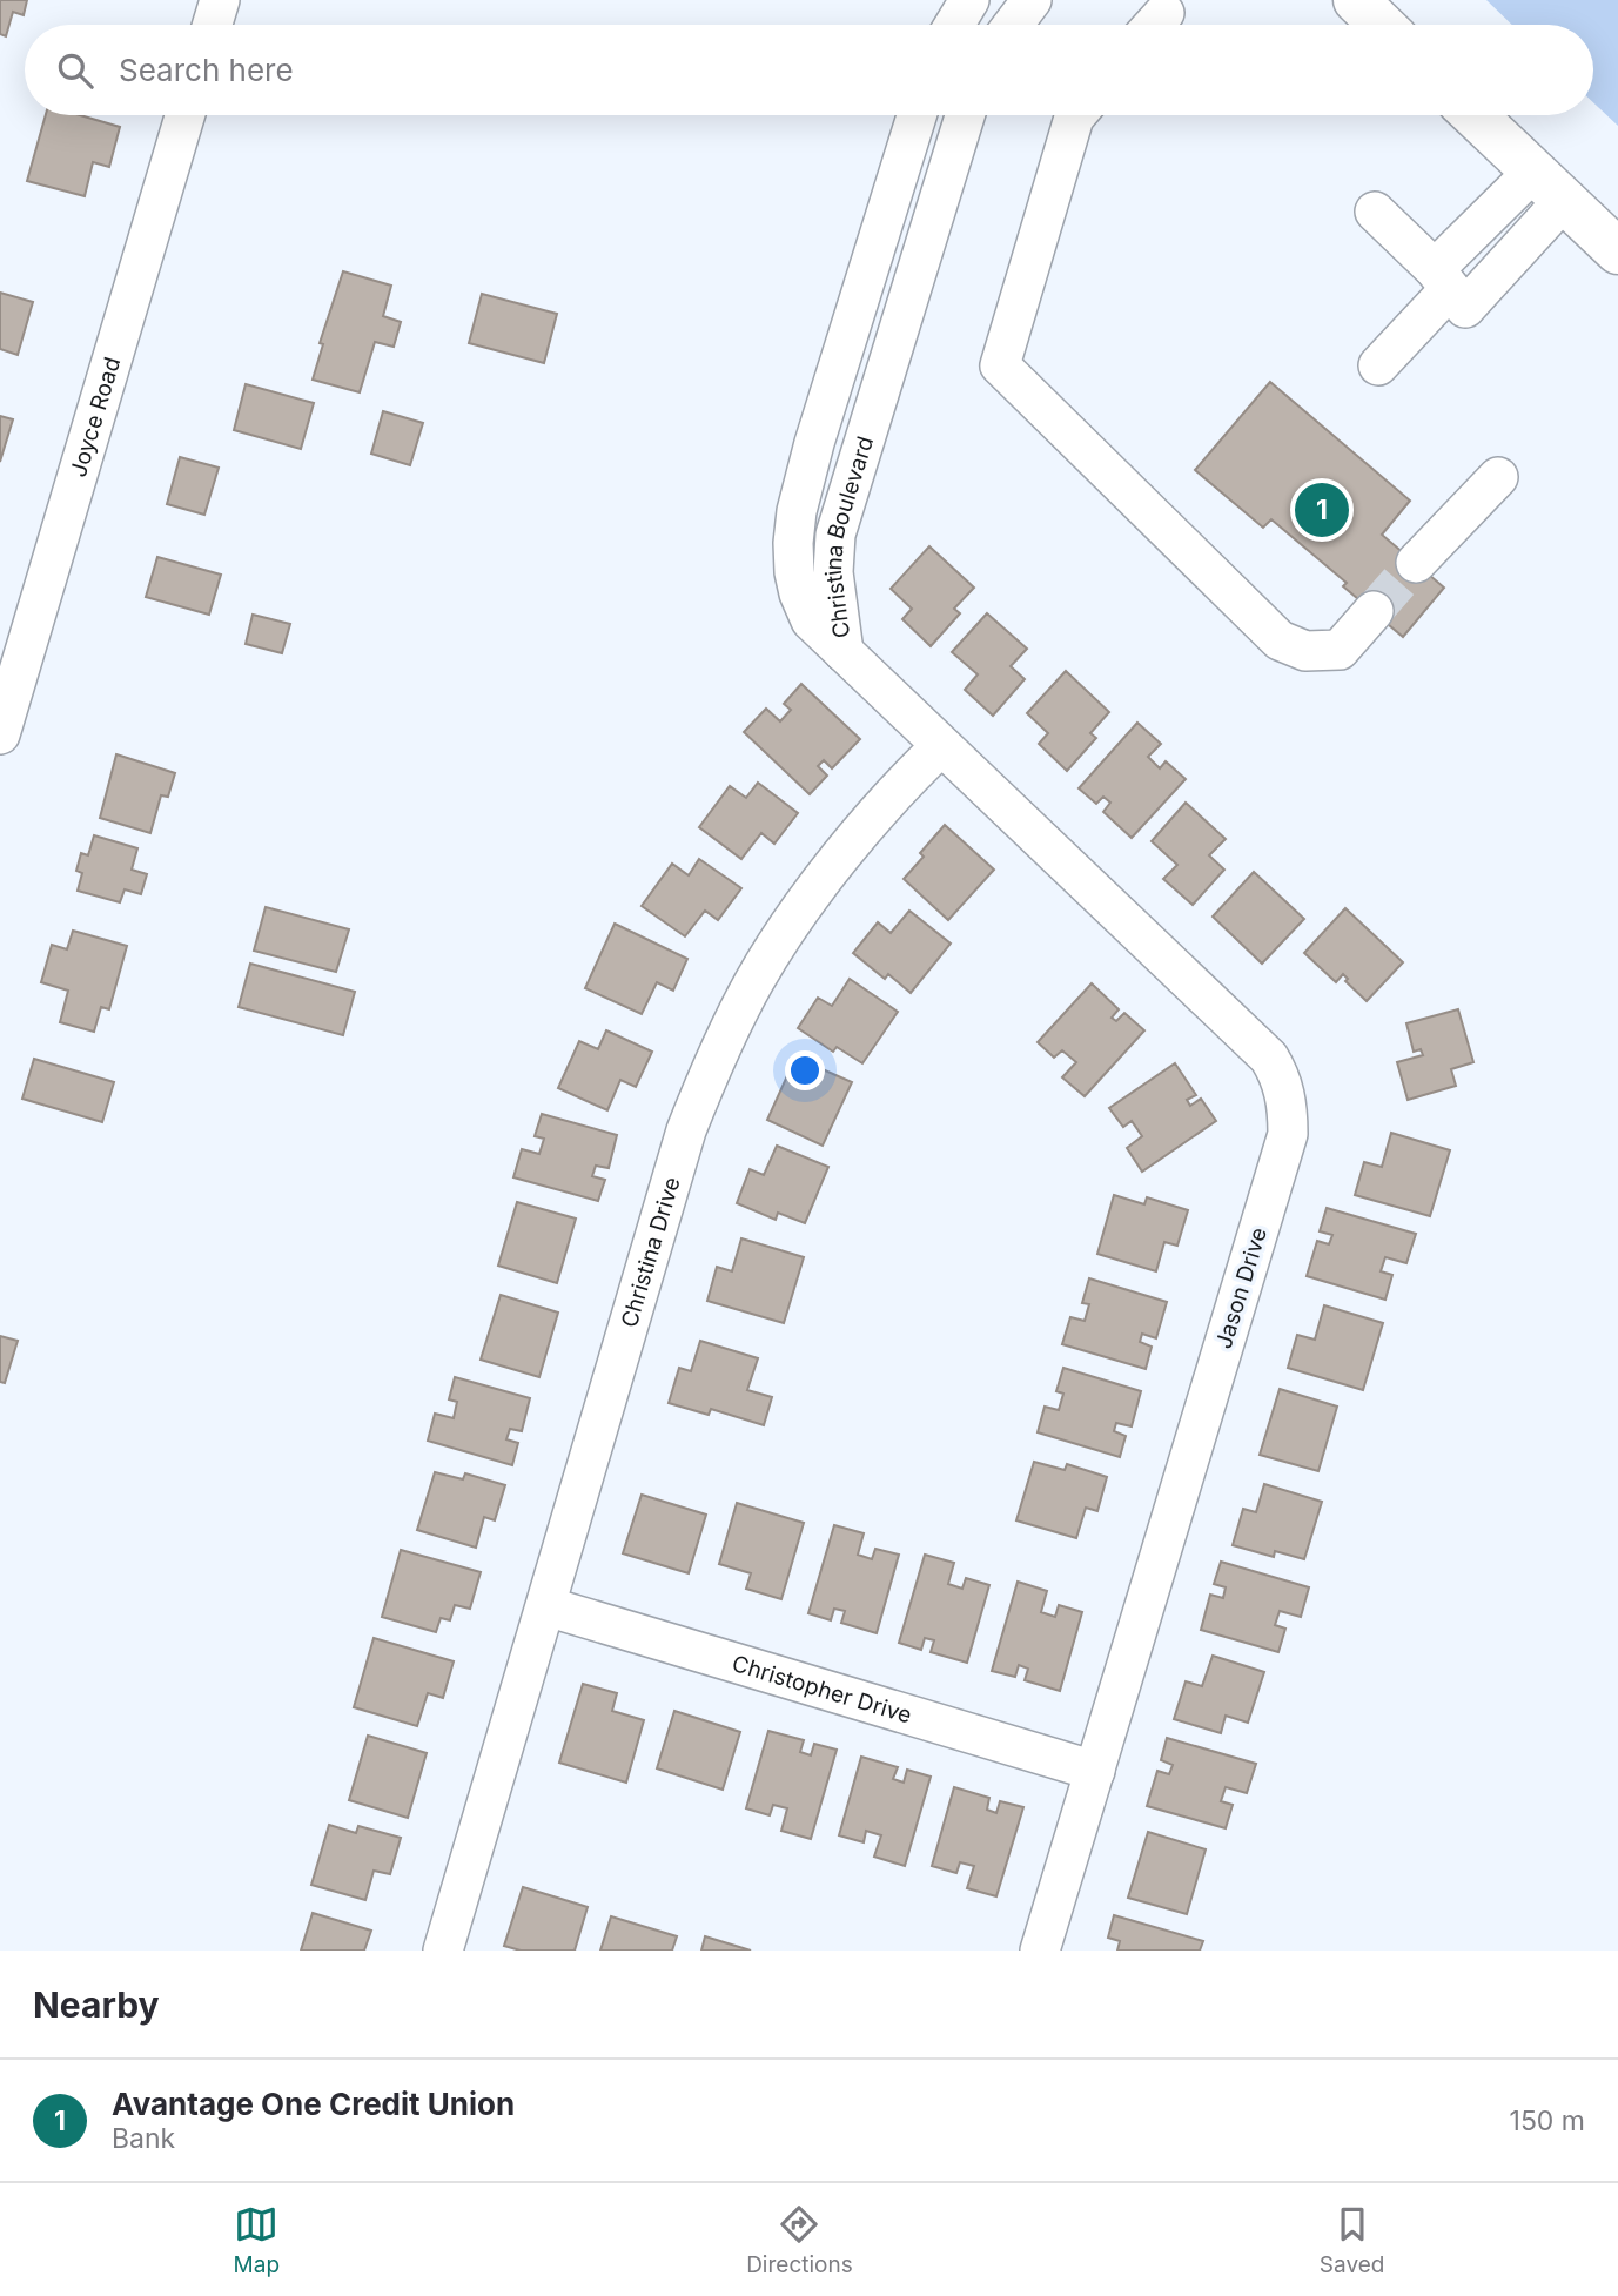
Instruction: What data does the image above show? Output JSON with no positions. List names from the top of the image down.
{
  "streets": {
    "street": [
      "Joyce Road",
      "Christina Boulevard",
      "Christina Drive",
      "Jason Drive",
      "Christopher Drive"
    ]
  },
  "crossings": [
    ["Christina Drive", "Jason Drive"],
    ["Christina Drive", "Christopher Drive"],
    ["Jason Drive", "Christopher Drive"]
  ],
  "page": {
    "search": "Search here",
    "pins": "1",
    "heading": "Nearby",
    "list": [
      {
        "mark": "1",
        "name": "Avantage One Credit Union",
        "note": "Bank",
        "value": "150 m"
      }
    ],
    "nav": ["Map", "Directions", "Saved"]
  }
}
